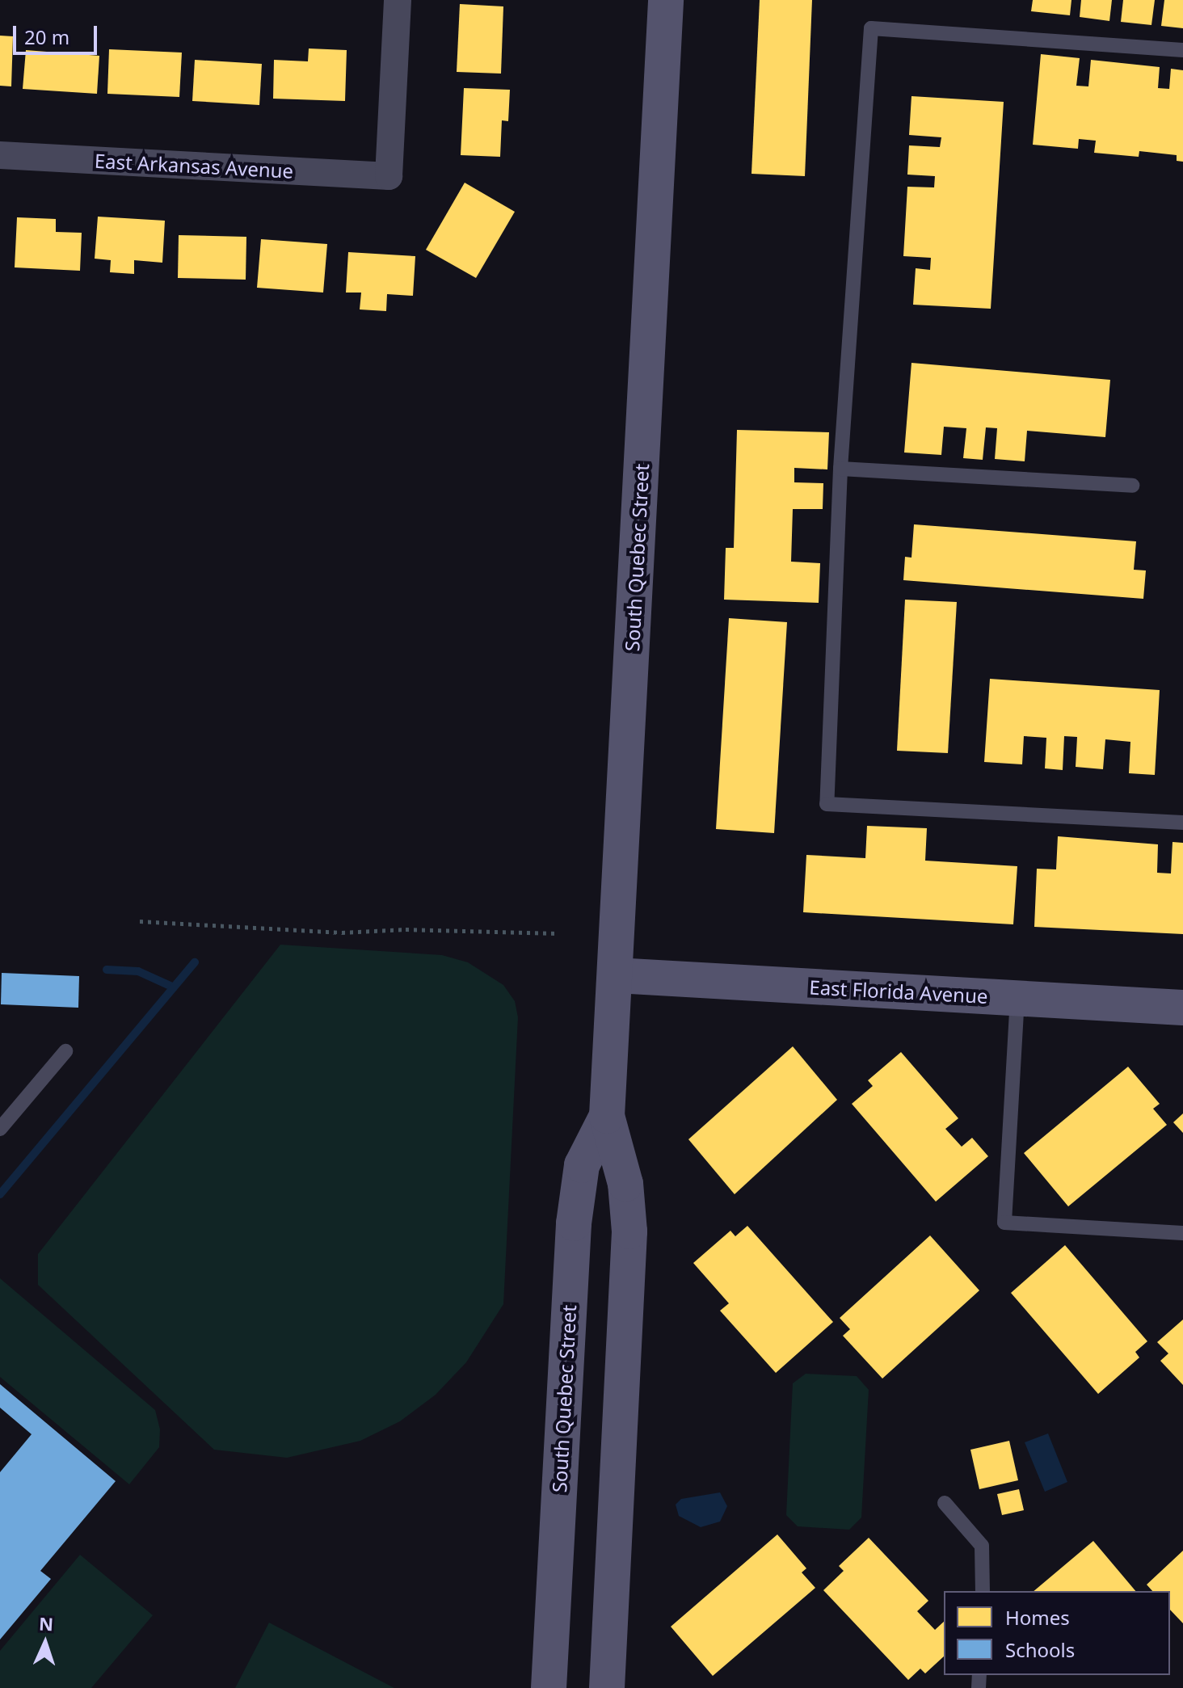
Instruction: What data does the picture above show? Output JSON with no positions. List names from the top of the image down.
{
  "streets": {
    "main road": ["South Quebec Street", "East Florida Avenue"],
    "street": ["East Arkansas Avenue"]
  },
  "crossings": [
    ["South Quebec Street", "East Florida Avenue"]
  ],
  "legend": ["Homes", "Schools"],
  "scale_bar": "20 m",
  "north": "top"
}
